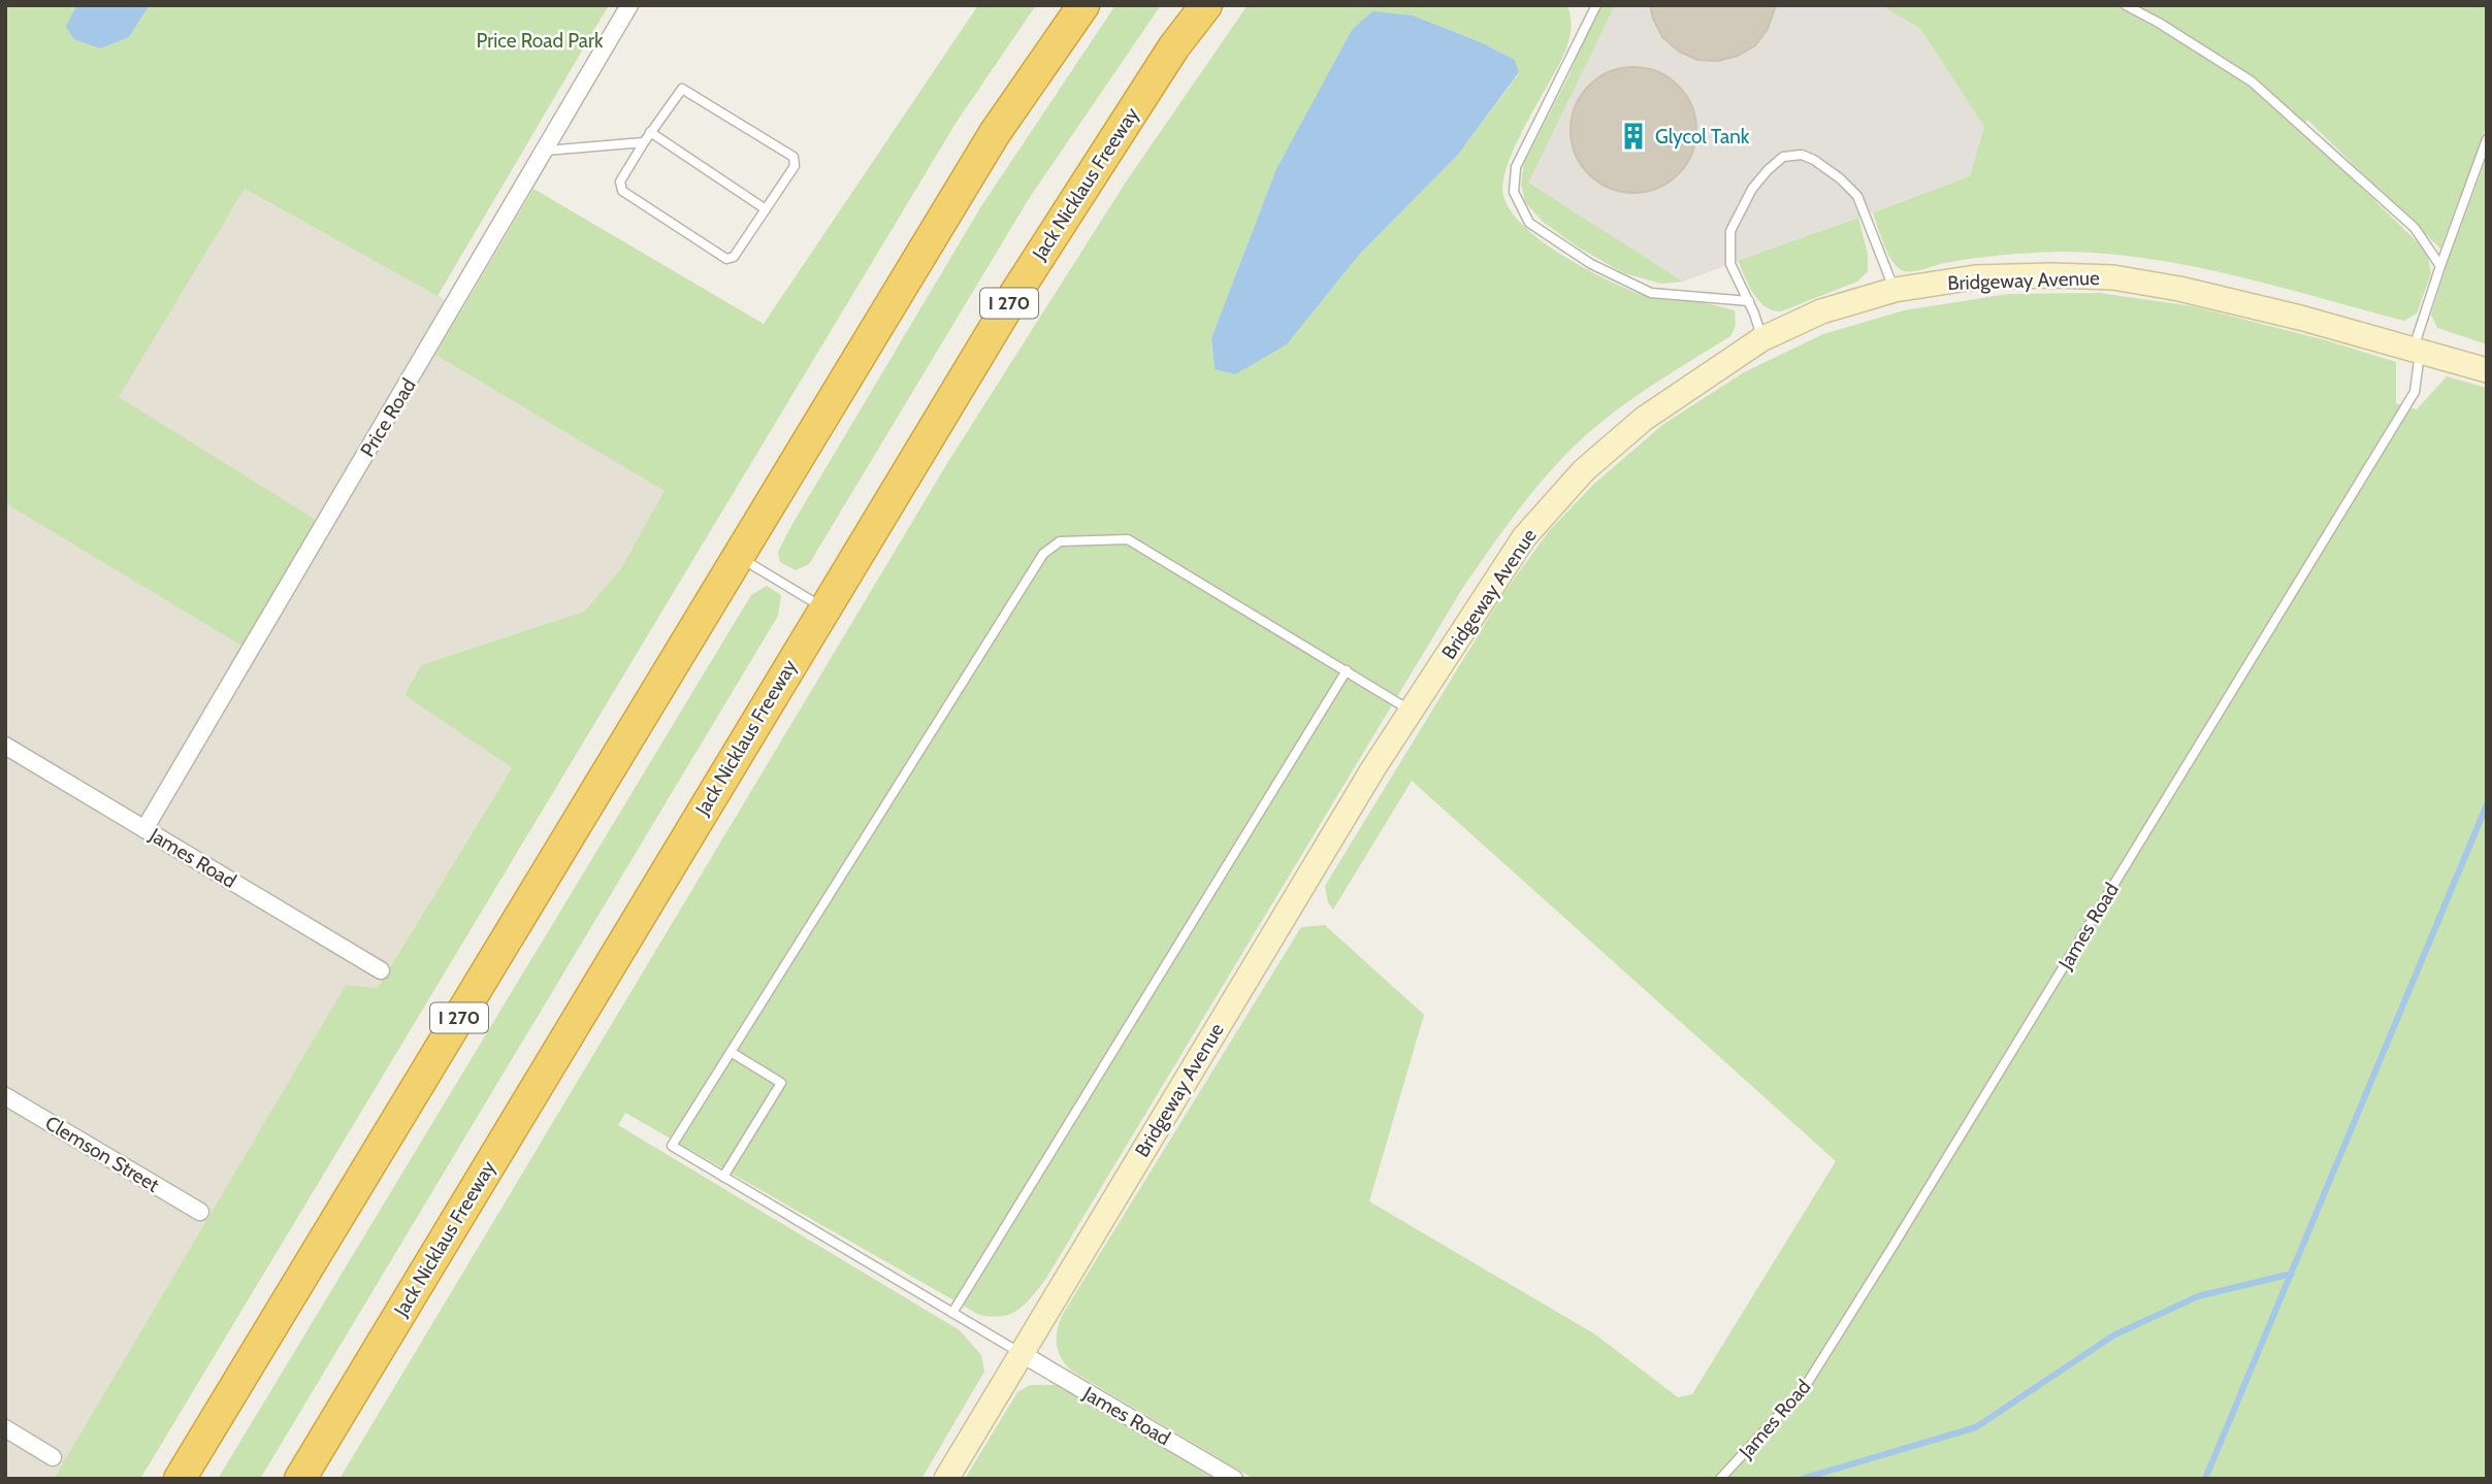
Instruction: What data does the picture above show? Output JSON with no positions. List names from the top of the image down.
{
  "streets": {
    "highway": ["Jack Nicklaus Freeway", "I 270"],
    "street": [
      "Bridgeway Avenue",
      "Price Road",
      "James Road",
      "Clemson Street"
    ]
  },
  "crossings": [
    ["Bridgeway Avenue", "James Road"],
    ["Price Road", "James Road"]
  ],
  "parks": ["Price Road Park"],
  "places": {
    "building": ["Glycol Tank"]
  }
}
